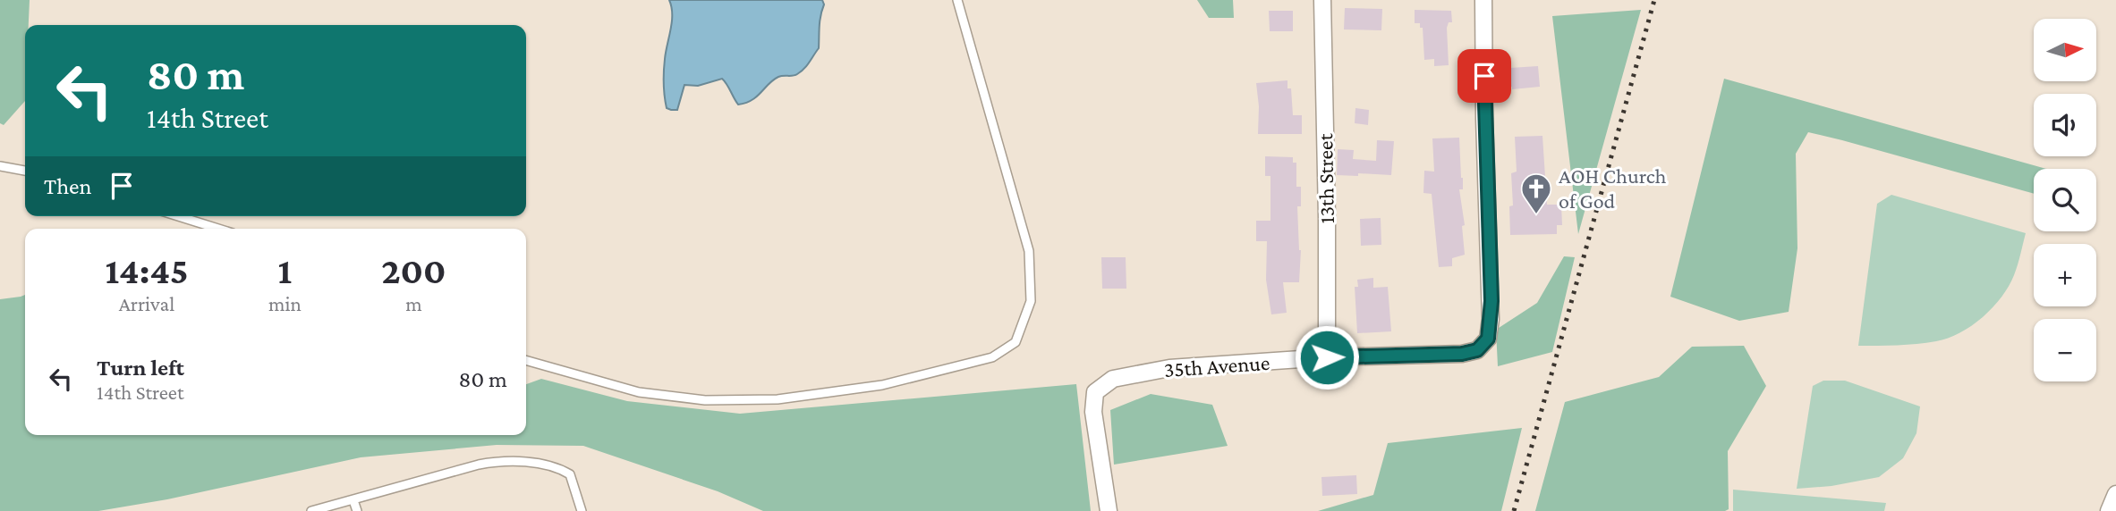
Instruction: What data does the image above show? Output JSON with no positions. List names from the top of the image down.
{
  "streets": {
    "street": ["13th Street", "35th Avenue"]
  },
  "crossings": [
    ["13th Street", "35th Avenue"]
  ],
  "places": {
    "church": ["AOH Church of God"]
  },
  "north": "right",
  "page": {
    "map_buttons": ["+", "−"],
    "turn": ["80 m", "14th Street"],
    "then": "Then",
    "eta": [
      "14:45",
      "Arrival",
      "1",
      "min",
      "200",
      "m"
    ],
    "list": [
      {
        "name": "Turn left",
        "note": "14th Street",
        "value": "80 m"
      }
    ]
  }
}
